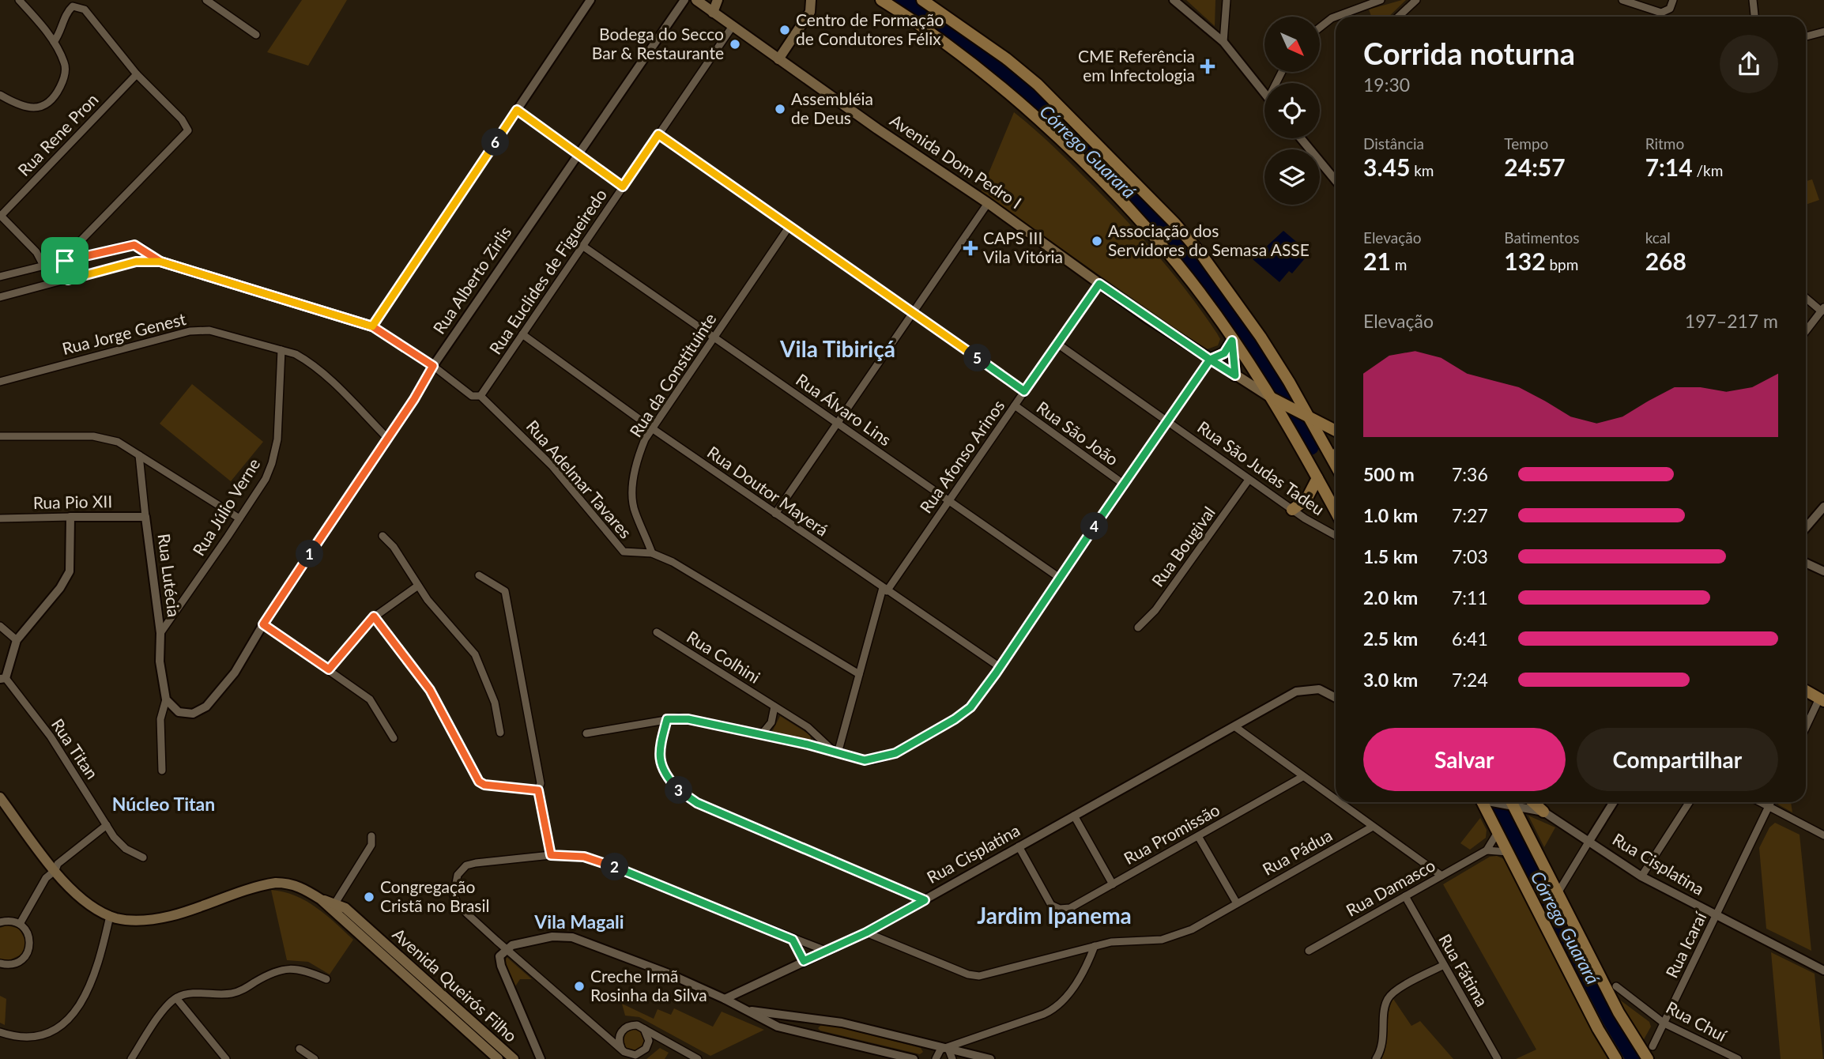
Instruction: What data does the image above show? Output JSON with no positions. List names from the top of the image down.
{
  "streets": {
    "main road": ["Avenida Dom Pedro I", "Avenida Queirós Filho"],
    "street": [
      "Rua Rene Pron",
      "Rua Euclides de Figueiredo",
      "Rua Alberto Zirlis",
      "Rua Jorge Genest",
      "Rua da Constituinte",
      "Rua Álvaro Lins",
      "Rua São João",
      "Rua Afonso Arinos",
      "Rua São Judas Tadeu",
      "Rua Adelmar Tavares",
      "Rua Doutor Mayerá",
      "Rua Pio XII",
      "Rua Júlio Verne",
      "Rua Bougival",
      "Rua Lutécia",
      "Rua Colhini",
      "Rua Titan",
      "Rua Promissão",
      "Rua Pádua",
      "Rua Cisplatina",
      "Rua Damasco",
      "Rua Icaraí",
      "Rua Fátima",
      "Rua Chuí"
    ]
  },
  "crossings": [
    ["Avenida Dom Pedro I", "Rua Euclides de Figueiredo"],
    ["Avenida Dom Pedro I", "Rua Afonso Arinos"],
    ["Rua Euclides de Figueiredo", "Rua Álvaro Lins"],
    ["Rua Euclides de Figueiredo", "Rua Adelmar Tavares"],
    ["Rua Euclides de Figueiredo", "Rua Doutor Mayerá"],
    ["Rua Alberto Zirlis", "Rua Jorge Genest"],
    ["Rua Alberto Zirlis", "Rua Adelmar Tavares"],
    ["Rua Alberto Zirlis", "Rua Lutécia"],
    ["Rua Jorge Genest", "Rua Júlio Verne"],
    ["Rua da Constituinte", "Rua Álvaro Lins"],
    ["Rua da Constituinte", "Rua Adelmar Tavares"],
    ["Rua da Constituinte", "Rua Doutor Mayerá"],
    ["Rua Álvaro Lins", "Rua Afonso Arinos"],
    ["Rua São João", "Rua Afonso Arinos"],
    ["Rua Afonso Arinos", "Rua São Judas Tadeu"],
    ["Rua Afonso Arinos", "Rua Adelmar Tavares"],
    ["Rua Afonso Arinos", "Rua Doutor Mayerá"],
    ["Rua Afonso Arinos", "Rua Colhini"],
    ["Rua São Judas Tadeu", "Rua Bougival"],
    ["Rua Pio XII", "Rua Lutécia"],
    ["Rua Júlio Verne", "Rua Lutécia"],
    ["Rua Promissão", "Rua Cisplatina"],
    ["Rua Pádua", "Rua Cisplatina"],
    ["Rua Cisplatina", "Rua Icaraí"],
    ["Rua Damasco", "Rua Fátima"],
    ["Rua Icaraí", "Rua Chuí"]
  ],
  "districts": [
    "Vila Tibiriçá",
    "Núcleo Titan",
    "Jardim Ipanema",
    "Vila Magali"
  ],
  "water": ["Córrego Guarará"],
  "places": {
    "other": [
      "Centro de Formação de Condutores Félix",
      "Bodega do Secco Bar & Restaurante",
      "Assembléia de Deus",
      "Associação dos Servidores do Semasa ASSE",
      "Congregação Cristã no Brasil",
      "Creche Irmã Rosinha da Silva"
    ],
    "health": ["CME Referência em Infectologia", "CAPS III Vila Vitória"]
  },
  "north": "bottom right",
  "page": {
    "heading": ["Corrida noturna", "19:30"],
    "stats": [
      ["Distância", "3.45 km"],
      ["Tempo", "24:57"],
      ["Ritmo", "7:14 /km"],
      ["Elevação", "21 m"],
      ["Batimentos", "132 bpm"],
      ["kcal", "268"]
    ],
    "pins": [
      "6",
      "5",
      "4",
      "1",
      "3",
      "2"
    ],
    "chart": ["Elevação", "197–217 m"],
    "list": [
      {
        "name": "500 m",
        "note": "7:36"
      },
      {
        "name": "1.0 km",
        "note": "7:27"
      },
      {
        "name": "1.5 km",
        "note": "7:03"
      },
      {
        "name": "2.0 km",
        "note": "7:11"
      },
      {
        "name": "2.5 km",
        "note": "6:41"
      },
      {
        "name": "3.0 km",
        "note": "7:24"
      }
    ],
    "buttons": ["Salvar", "Compartilhar"]
  }
}
